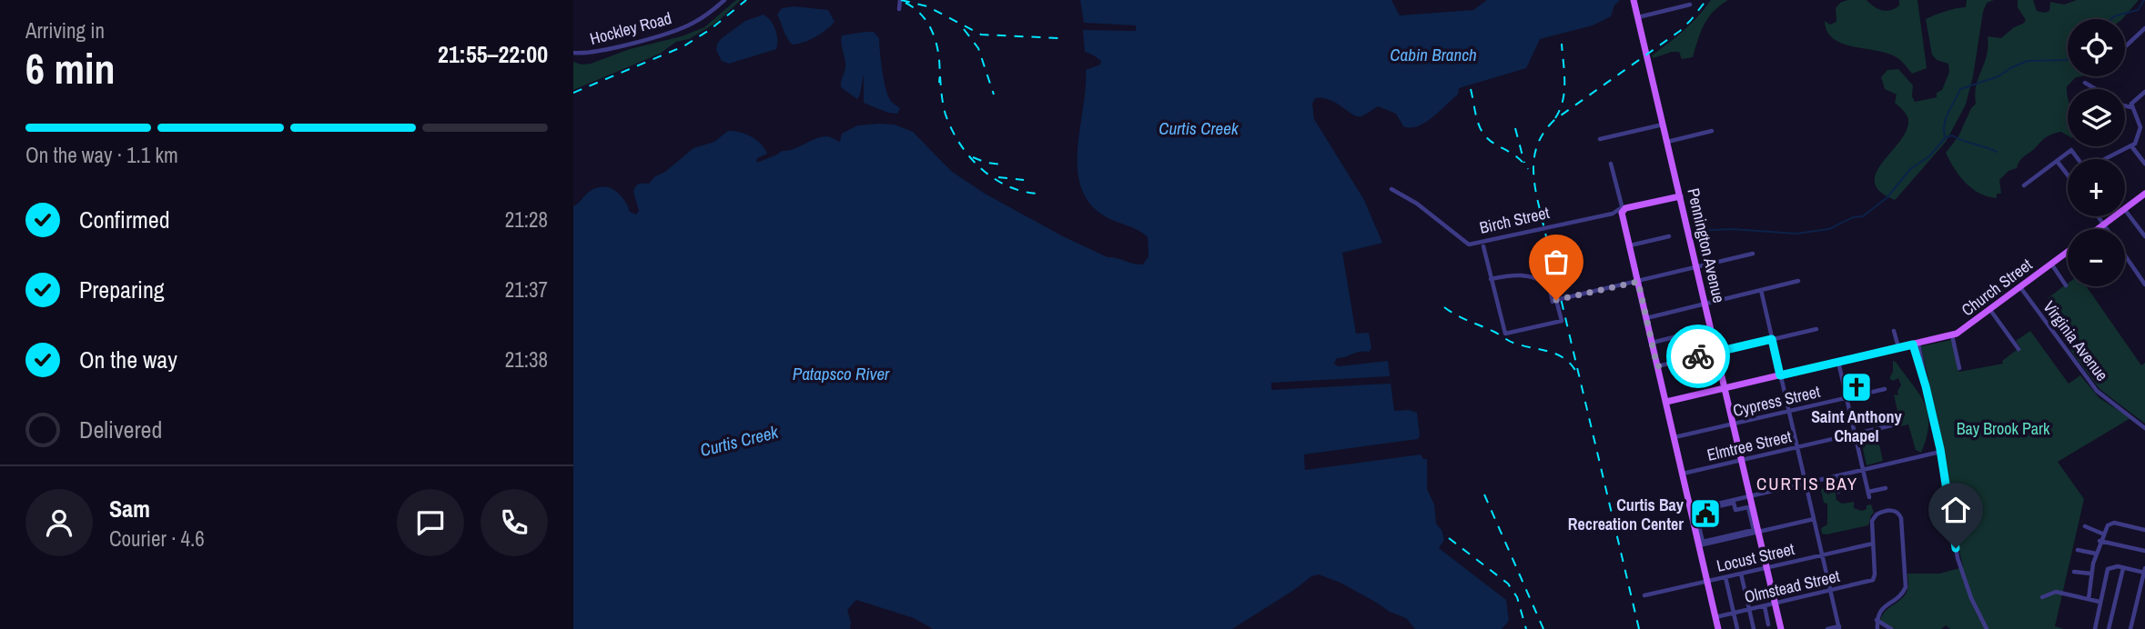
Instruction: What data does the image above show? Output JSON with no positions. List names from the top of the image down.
{
  "streets": {
    "main road": ["Birch Street", "Pennington Avenue", "Church Street"],
    "street": [
      "Hockley Road",
      "Virginia Avenue",
      "Cypress Street",
      "Elmtree Street",
      "Locust Street",
      "Olmstead Street"
    ]
  },
  "crossings": [
    ["Birch Street", "Pennington Avenue"],
    ["Pennington Avenue", "Church Street"],
    ["Pennington Avenue", "Cypress Street"],
    ["Pennington Avenue", "Elmtree Street"],
    ["Pennington Avenue", "Locust Street"],
    ["Pennington Avenue", "Olmstead Street"],
    ["Church Street", "Virginia Avenue"],
    ["Locust Street", "Olmstead Street"]
  ],
  "districts": ["CURTIS BAY"],
  "water": ["Cabin Branch", "Curtis Creek", "Patapsco River"],
  "parks": ["Bay Brook Park"],
  "places": {
    "church": ["Saint Anthony Chapel"],
    "public building": ["Curtis Bay Recreation Center"]
  },
  "page": {
    "heading": ["6 min", "Arriving in", "21:55–22:00"],
    "panel": ["Sam", "Courier · 4.6"],
    "map_buttons": ["+", "−"],
    "bar": "On the way · 1.1 km",
    "list": [
      ["Confirmed", "21:28"],
      ["Preparing", "21:37"],
      ["On the way", "21:38"],
      "Delivered"
    ]
  }
}
